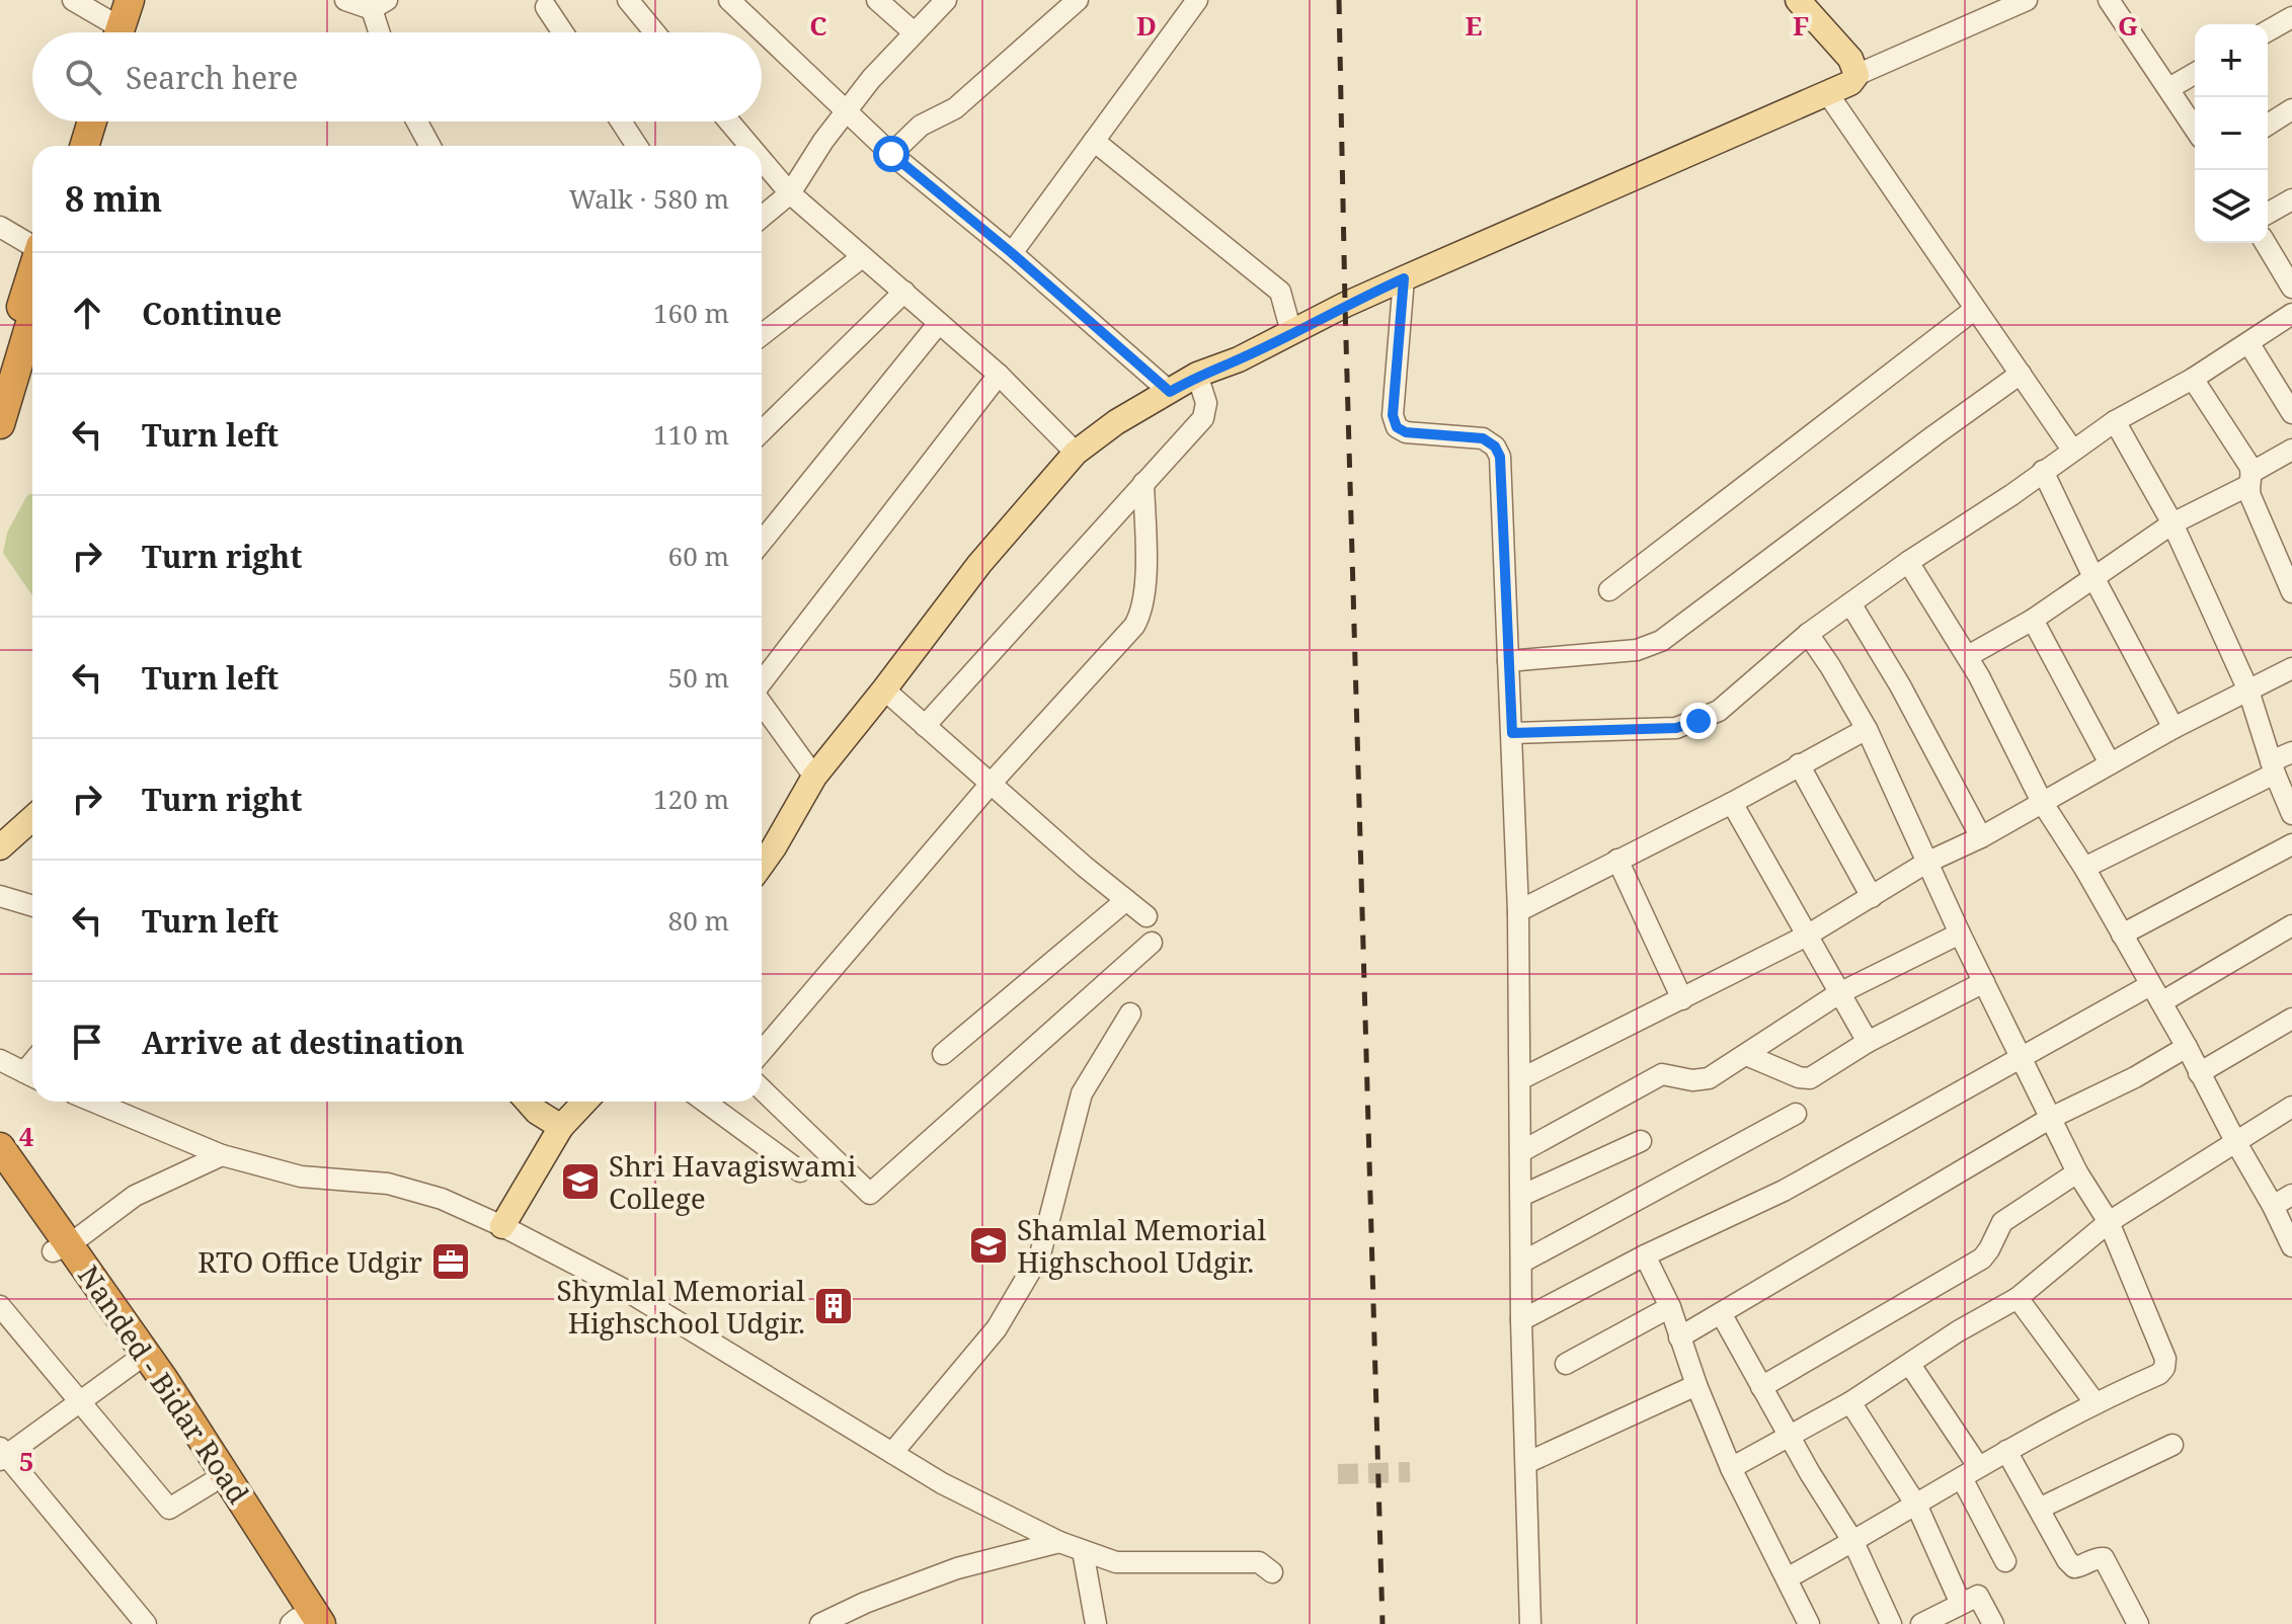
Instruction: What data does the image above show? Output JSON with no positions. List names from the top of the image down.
{
  "streets": {
    "highway": ["Nanded - Bidar Road"]
  },
  "places": {
    "school or university": ["Shri Havagiswami College", "Shamlal Memorial Highschool Udgir."],
    "office": ["RTO Office Udgir"],
    "building": ["Shymlal Memorial Highschool Udgir."]
  },
  "page": {
    "map_buttons": ["+", "−"],
    "search": "Search here",
    "heading": ["8 min", "Walk · 580 m"],
    "list": [
      ["Continue", "160 m"],
      ["Turn left", "110 m"],
      ["Turn right", "60 m"],
      ["Turn left", "50 m"],
      ["Turn right", "120 m"],
      ["Turn left", "80 m"],
      "Arrive at destination"
    ]
  },
  "grid": {
    "columns": [
      "C",
      "D",
      "E",
      "F",
      "G"
    ],
    "rows": ["4", "5"]
  }
}
